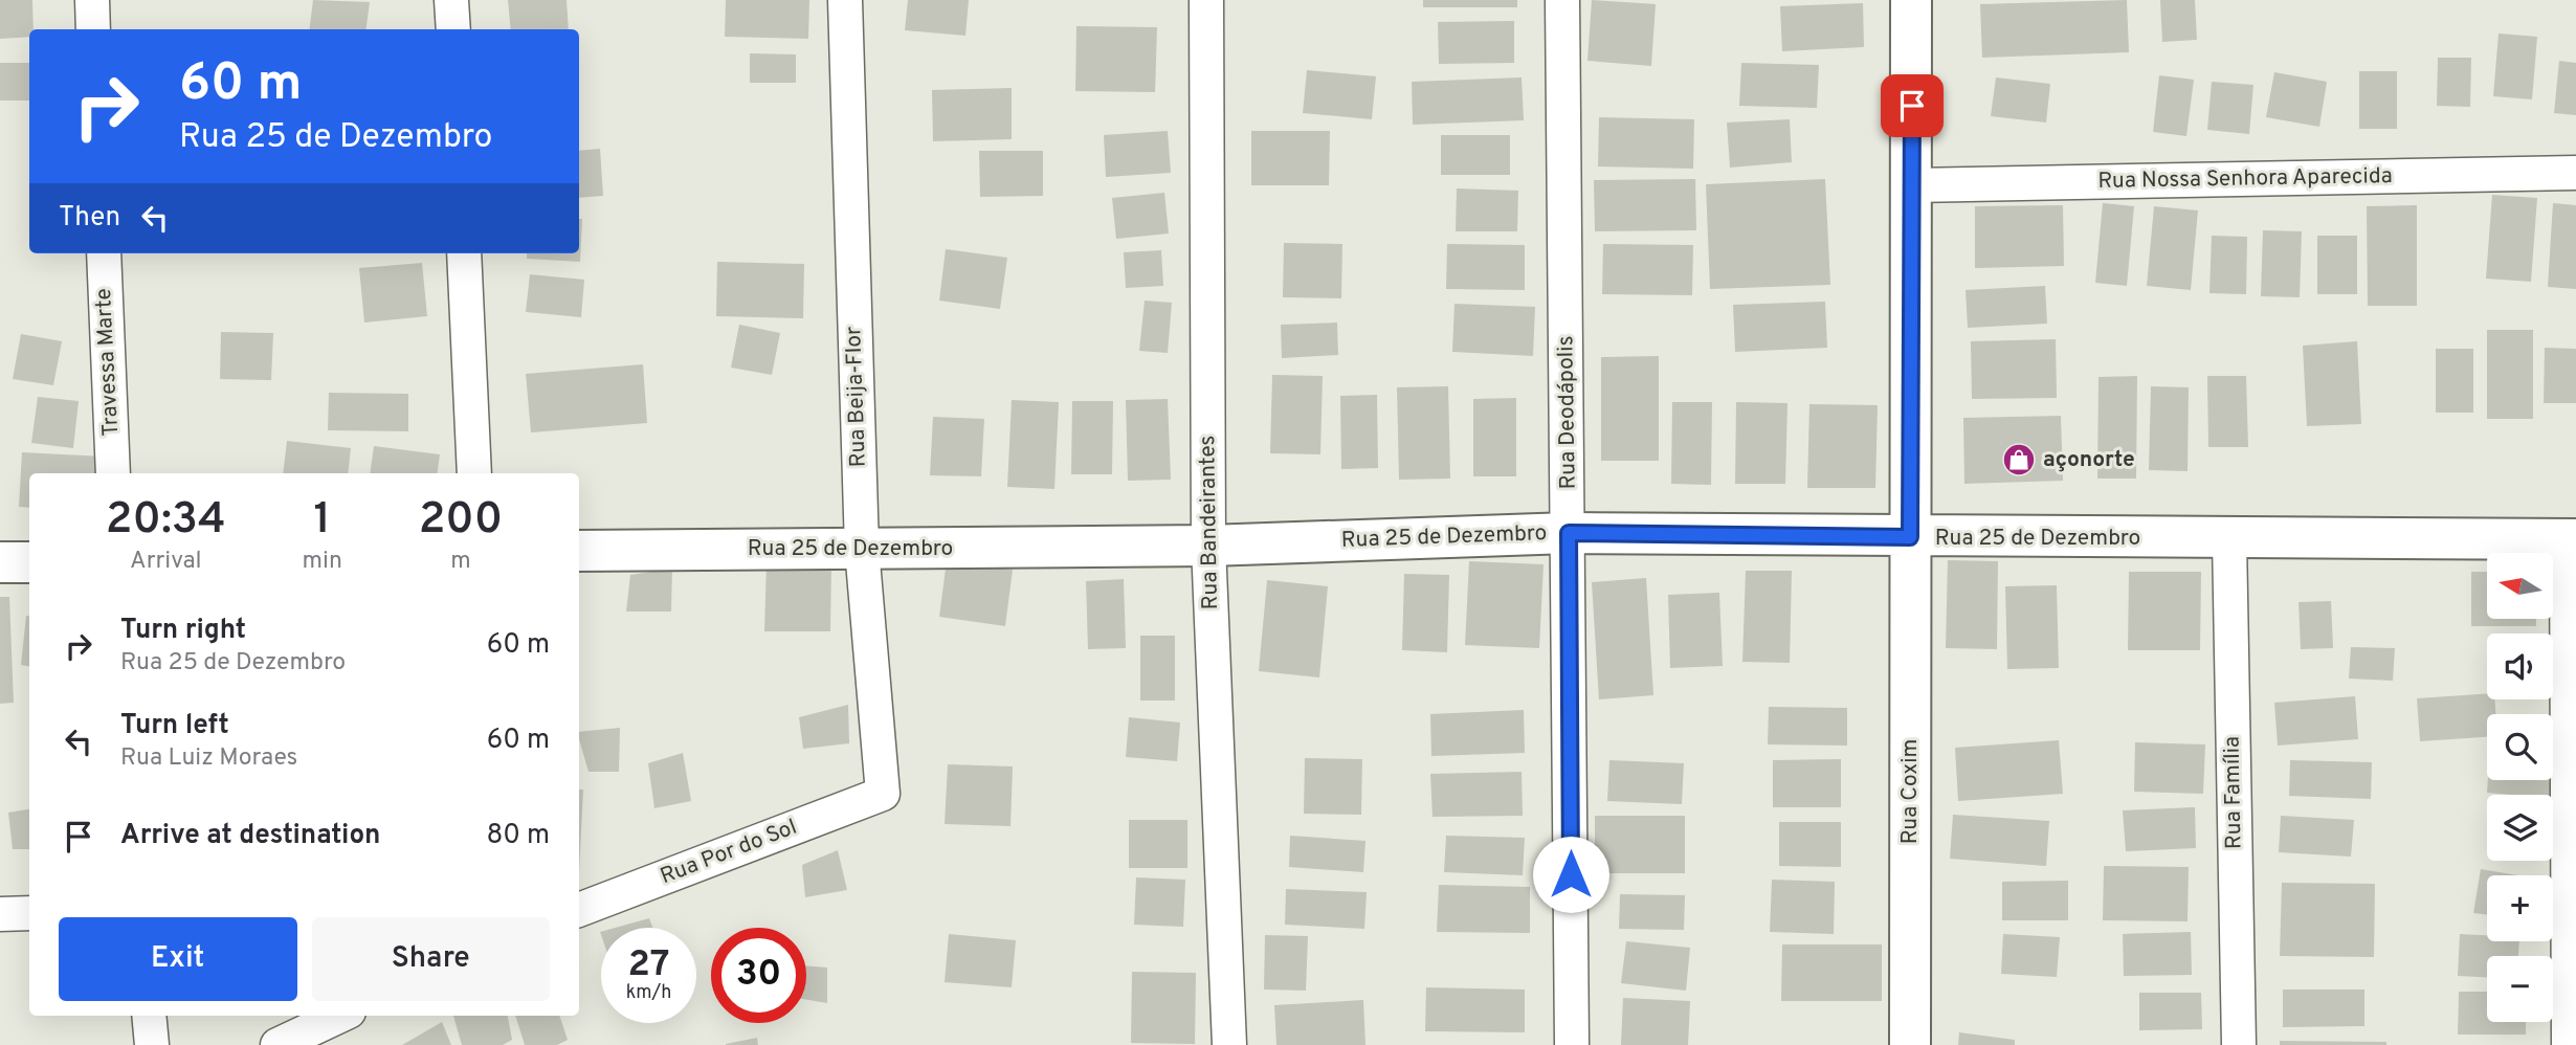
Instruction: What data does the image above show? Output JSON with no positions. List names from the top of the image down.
{
  "streets": {
    "street": [
      "Rua Nossa Senhora Aparecida",
      "Travessa Marte",
      "Rua Beija-Flor",
      "Rua Deodápolis",
      "Rua Bandeirantes",
      "Rua 25 de Dezembro",
      "Rua Coxim",
      "Rua Família",
      "Rua Por do Sol"
    ]
  },
  "crossings": [
    ["Rua Nossa Senhora Aparecida", "Rua Coxim"],
    ["Rua Beija-Flor", "Rua 25 de Dezembro"],
    ["Rua Beija-Flor", "Rua Por do Sol"],
    ["Rua Deodápolis", "Rua 25 de Dezembro"],
    ["Rua Bandeirantes", "Rua 25 de Dezembro"],
    ["Rua 25 de Dezembro", "Rua Coxim"],
    ["Rua 25 de Dezembro", "Rua Família"]
  ],
  "places": {
    "shop": ["açonorte"]
  },
  "north": "left",
  "page": {
    "turn": ["60 m", "Rua 25 de Dezembro"],
    "then": "Then",
    "eta": [
      "20:34",
      "Arrival",
      "1",
      "min",
      "200",
      "m"
    ],
    "map_buttons": ["+", "−"],
    "list": [
      {
        "name": "Turn right",
        "note": "Rua 25 de Dezembro",
        "value": "60 m"
      },
      {
        "name": "Turn left",
        "note": "Rua Luiz Moraes",
        "value": "60 m"
      },
      {
        "name": "Arrive at destination",
        "value": "80 m"
      }
    ],
    "buttons": ["Exit", "Share"],
    "speed": "27 km/h",
    "limit": "30"
  }
}
